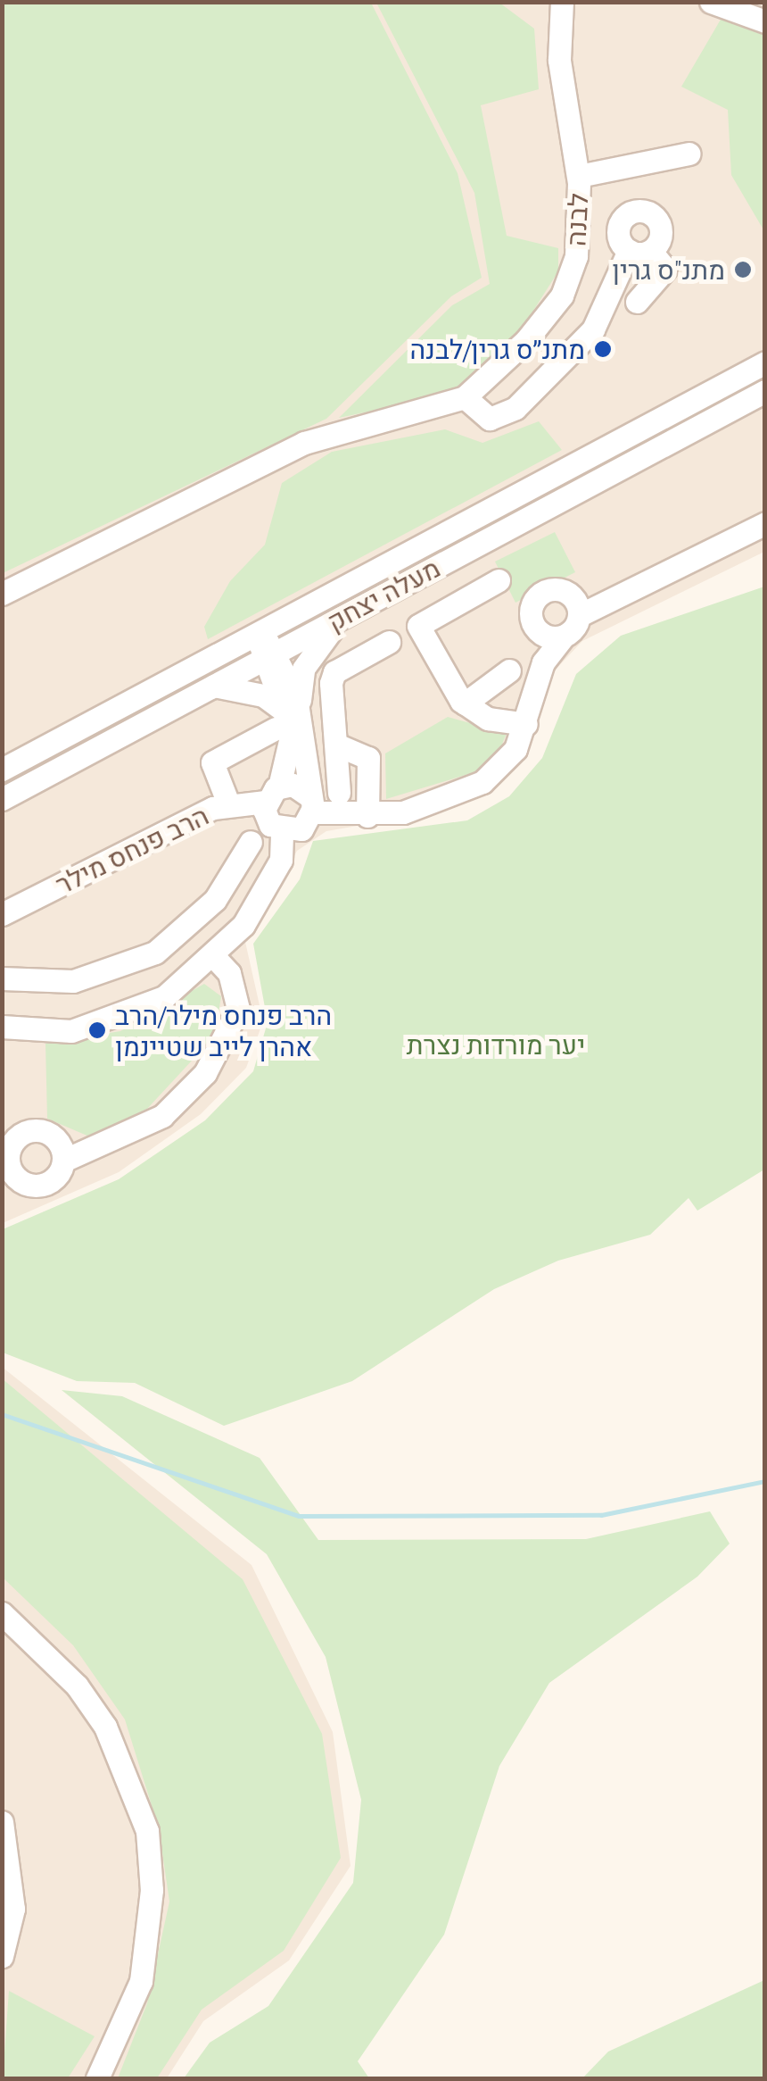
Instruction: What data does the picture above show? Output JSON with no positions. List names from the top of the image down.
{
  "streets": {
    "street": ["לבנה", "מעלה יצחק", "הרב פנחס מילר"]
  },
  "parks": ["יער מורדות נצרת"],
  "places": ["מתנ\"ס גרין", "מתנ״ס גרין/לבנה", "הרב פנחס מילר/הרב אהרן לייב שטיינמן"]
}
